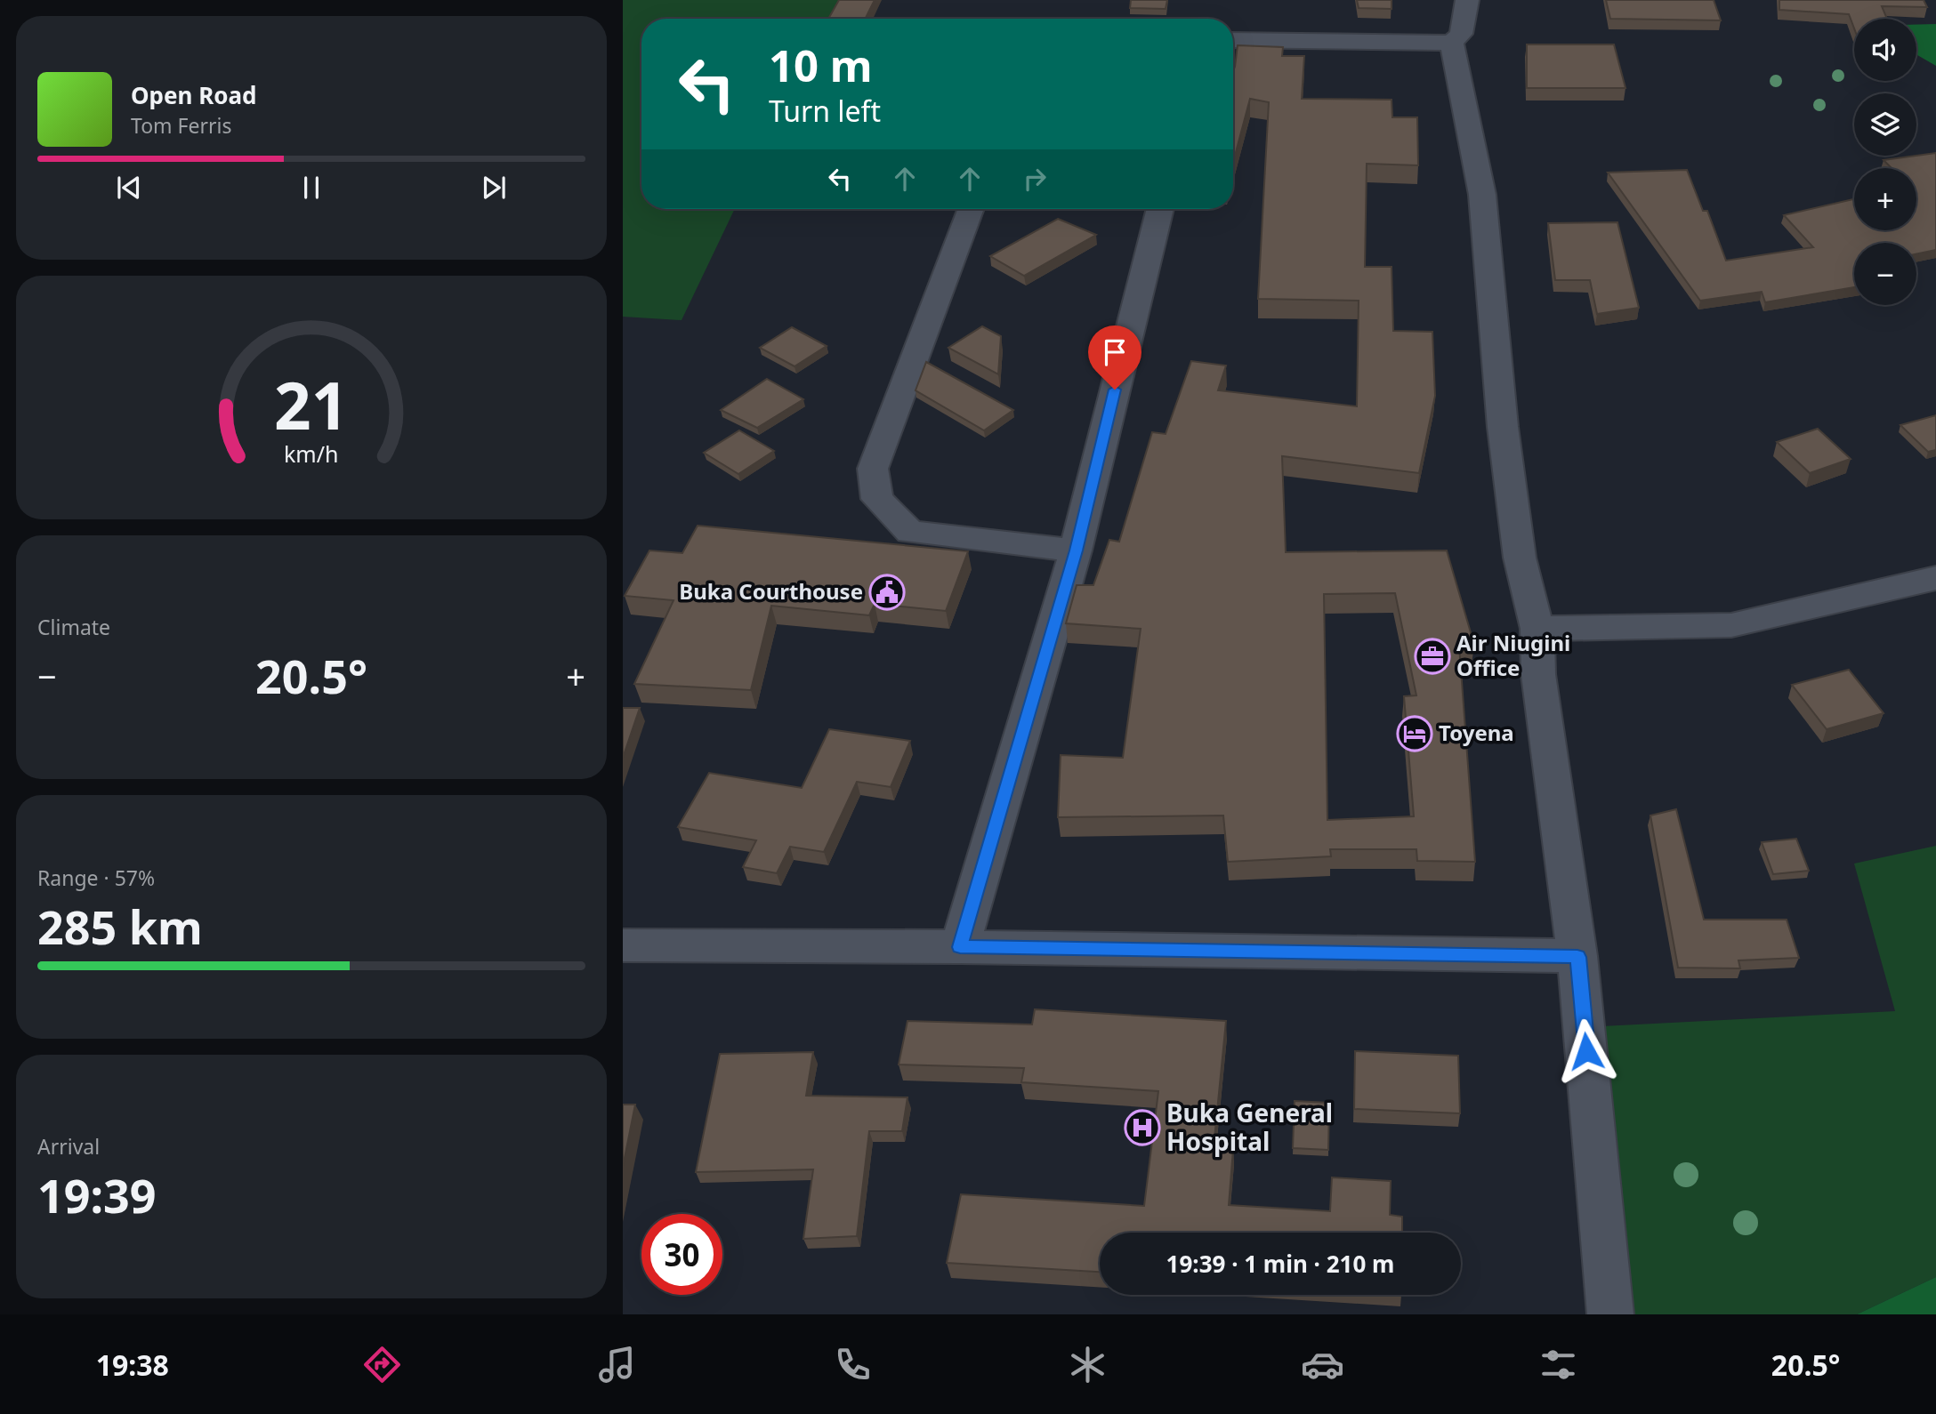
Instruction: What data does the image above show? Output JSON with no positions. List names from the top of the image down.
{
  "places": {
    "public building": ["Buka Courthouse"],
    "office": ["Air Niugini Office"],
    "hotel": ["Toyena"],
    "hospital": ["Buka General Hospital"]
  },
  "page": {
    "map_buttons": ["+", "−"],
    "turn": ["10 m", "Turn left"],
    "song": ["Open Road", "Tom Ferris"],
    "tile": [
      "Climate",
      ["Range · 57%", "285 km"],
      ["Arrival", "19:39"]
    ],
    "heat": ["−", "20.5°", "+"],
    "limit": "30",
    "trip": "19:39 · 1 min · 210 m",
    "tabs": ["19:38", "20.5°"],
    "gauge": ["21", "km/h"]
  }
}
